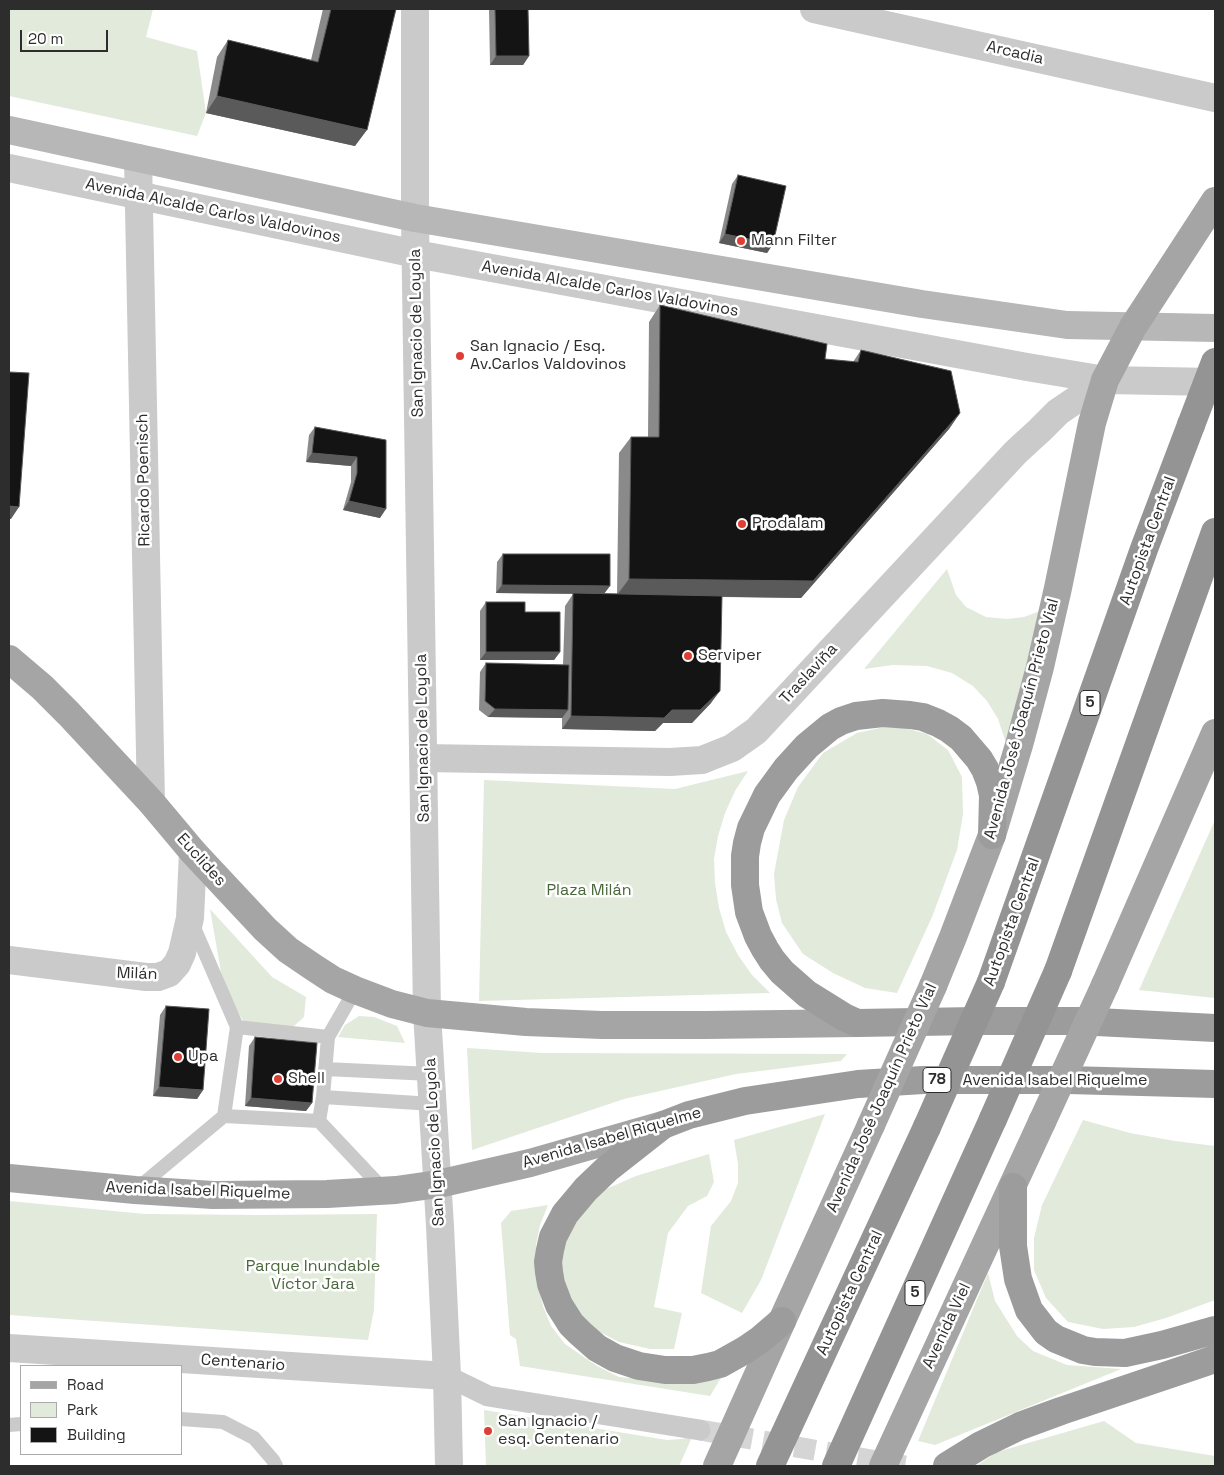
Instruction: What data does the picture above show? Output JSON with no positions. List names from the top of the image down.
{
  "streets": {
    "highway": [
      "Autopista Central",
      "5",
      "78",
      "Avenida Isabel Riquelme"
    ],
    "main road": ["Avenida José Joaquín Prieto Vial", "Euclides", "Avenida Viel"],
    "street": [
      "Arcadia",
      "Avenida Alcalde Carlos Valdovinos",
      "San Ignacio de Loyola",
      "Ricardo Poenisch",
      "Traslaviña",
      "Milán",
      "Centenario"
    ]
  },
  "crossings": [
    ["Avenida Alcalde Carlos Valdovinos", "San Ignacio de Loyola"],
    ["Avenida Alcalde Carlos Valdovinos", "Ricardo Poenisch"],
    ["Avenida Alcalde Carlos Valdovinos", "Traslaviña"],
    ["Avenida Alcalde Carlos Valdovinos", "Avenida José Joaquín Prieto Vial"],
    ["San Ignacio de Loyola", "Traslaviña"],
    ["San Ignacio de Loyola", "Euclides"],
    ["San Ignacio de Loyola", "Avenida Isabel Riquelme"],
    ["San Ignacio de Loyola", "Centenario"],
    ["Ricardo Poenisch", "Euclides"],
    ["Traslaviña", "Avenida José Joaquín Prieto Vial"],
    ["Euclides", "Milán"]
  ],
  "parks": ["Plaza Milán", "Parque Inundable Víctor Jara"],
  "places": [
    "Mann Filter",
    "San Ignacio / Esq. Av.Carlos Valdovinos",
    "Prodalam",
    "Serviper",
    "Upa",
    "Shell",
    "San Ignacio / esq. Centenario"
  ],
  "legend": ["Road", "Park", "Building"],
  "scale_bar": "20 m"
}
